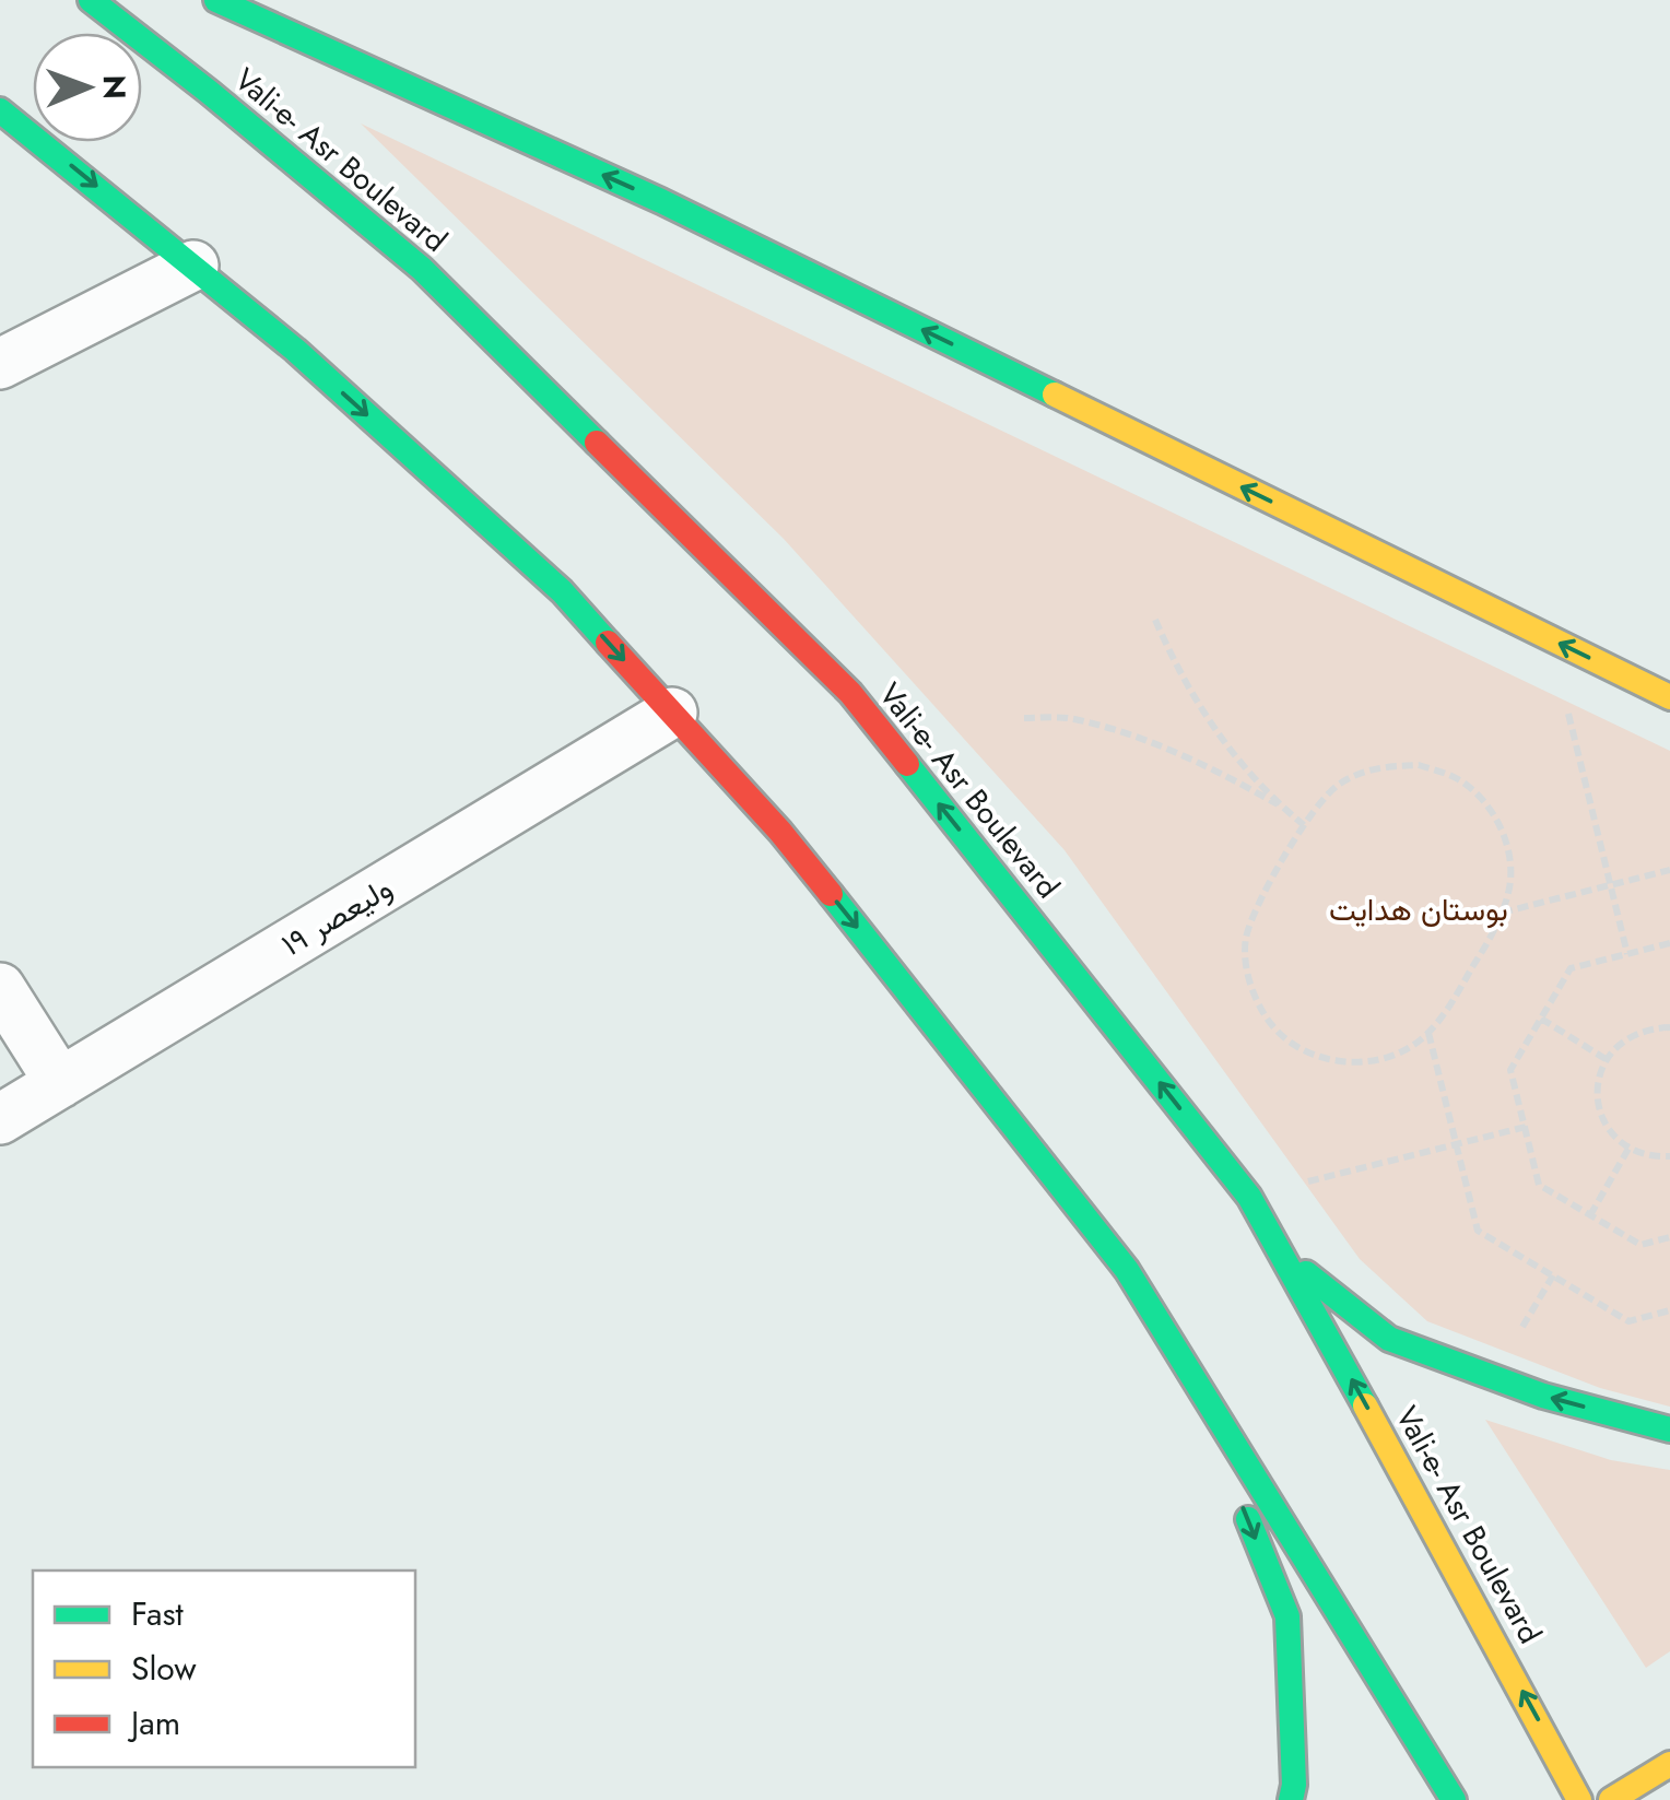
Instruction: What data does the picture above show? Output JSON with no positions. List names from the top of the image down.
{
  "streets": {
    "main road": ["Vali-e- Asr Boulevard"],
    "street": ["ولیعصر ۱۹"]
  },
  "parks": ["بوستان هدایت"],
  "legend": ["Fast", "Slow", "Jam"],
  "north": "right"
}
